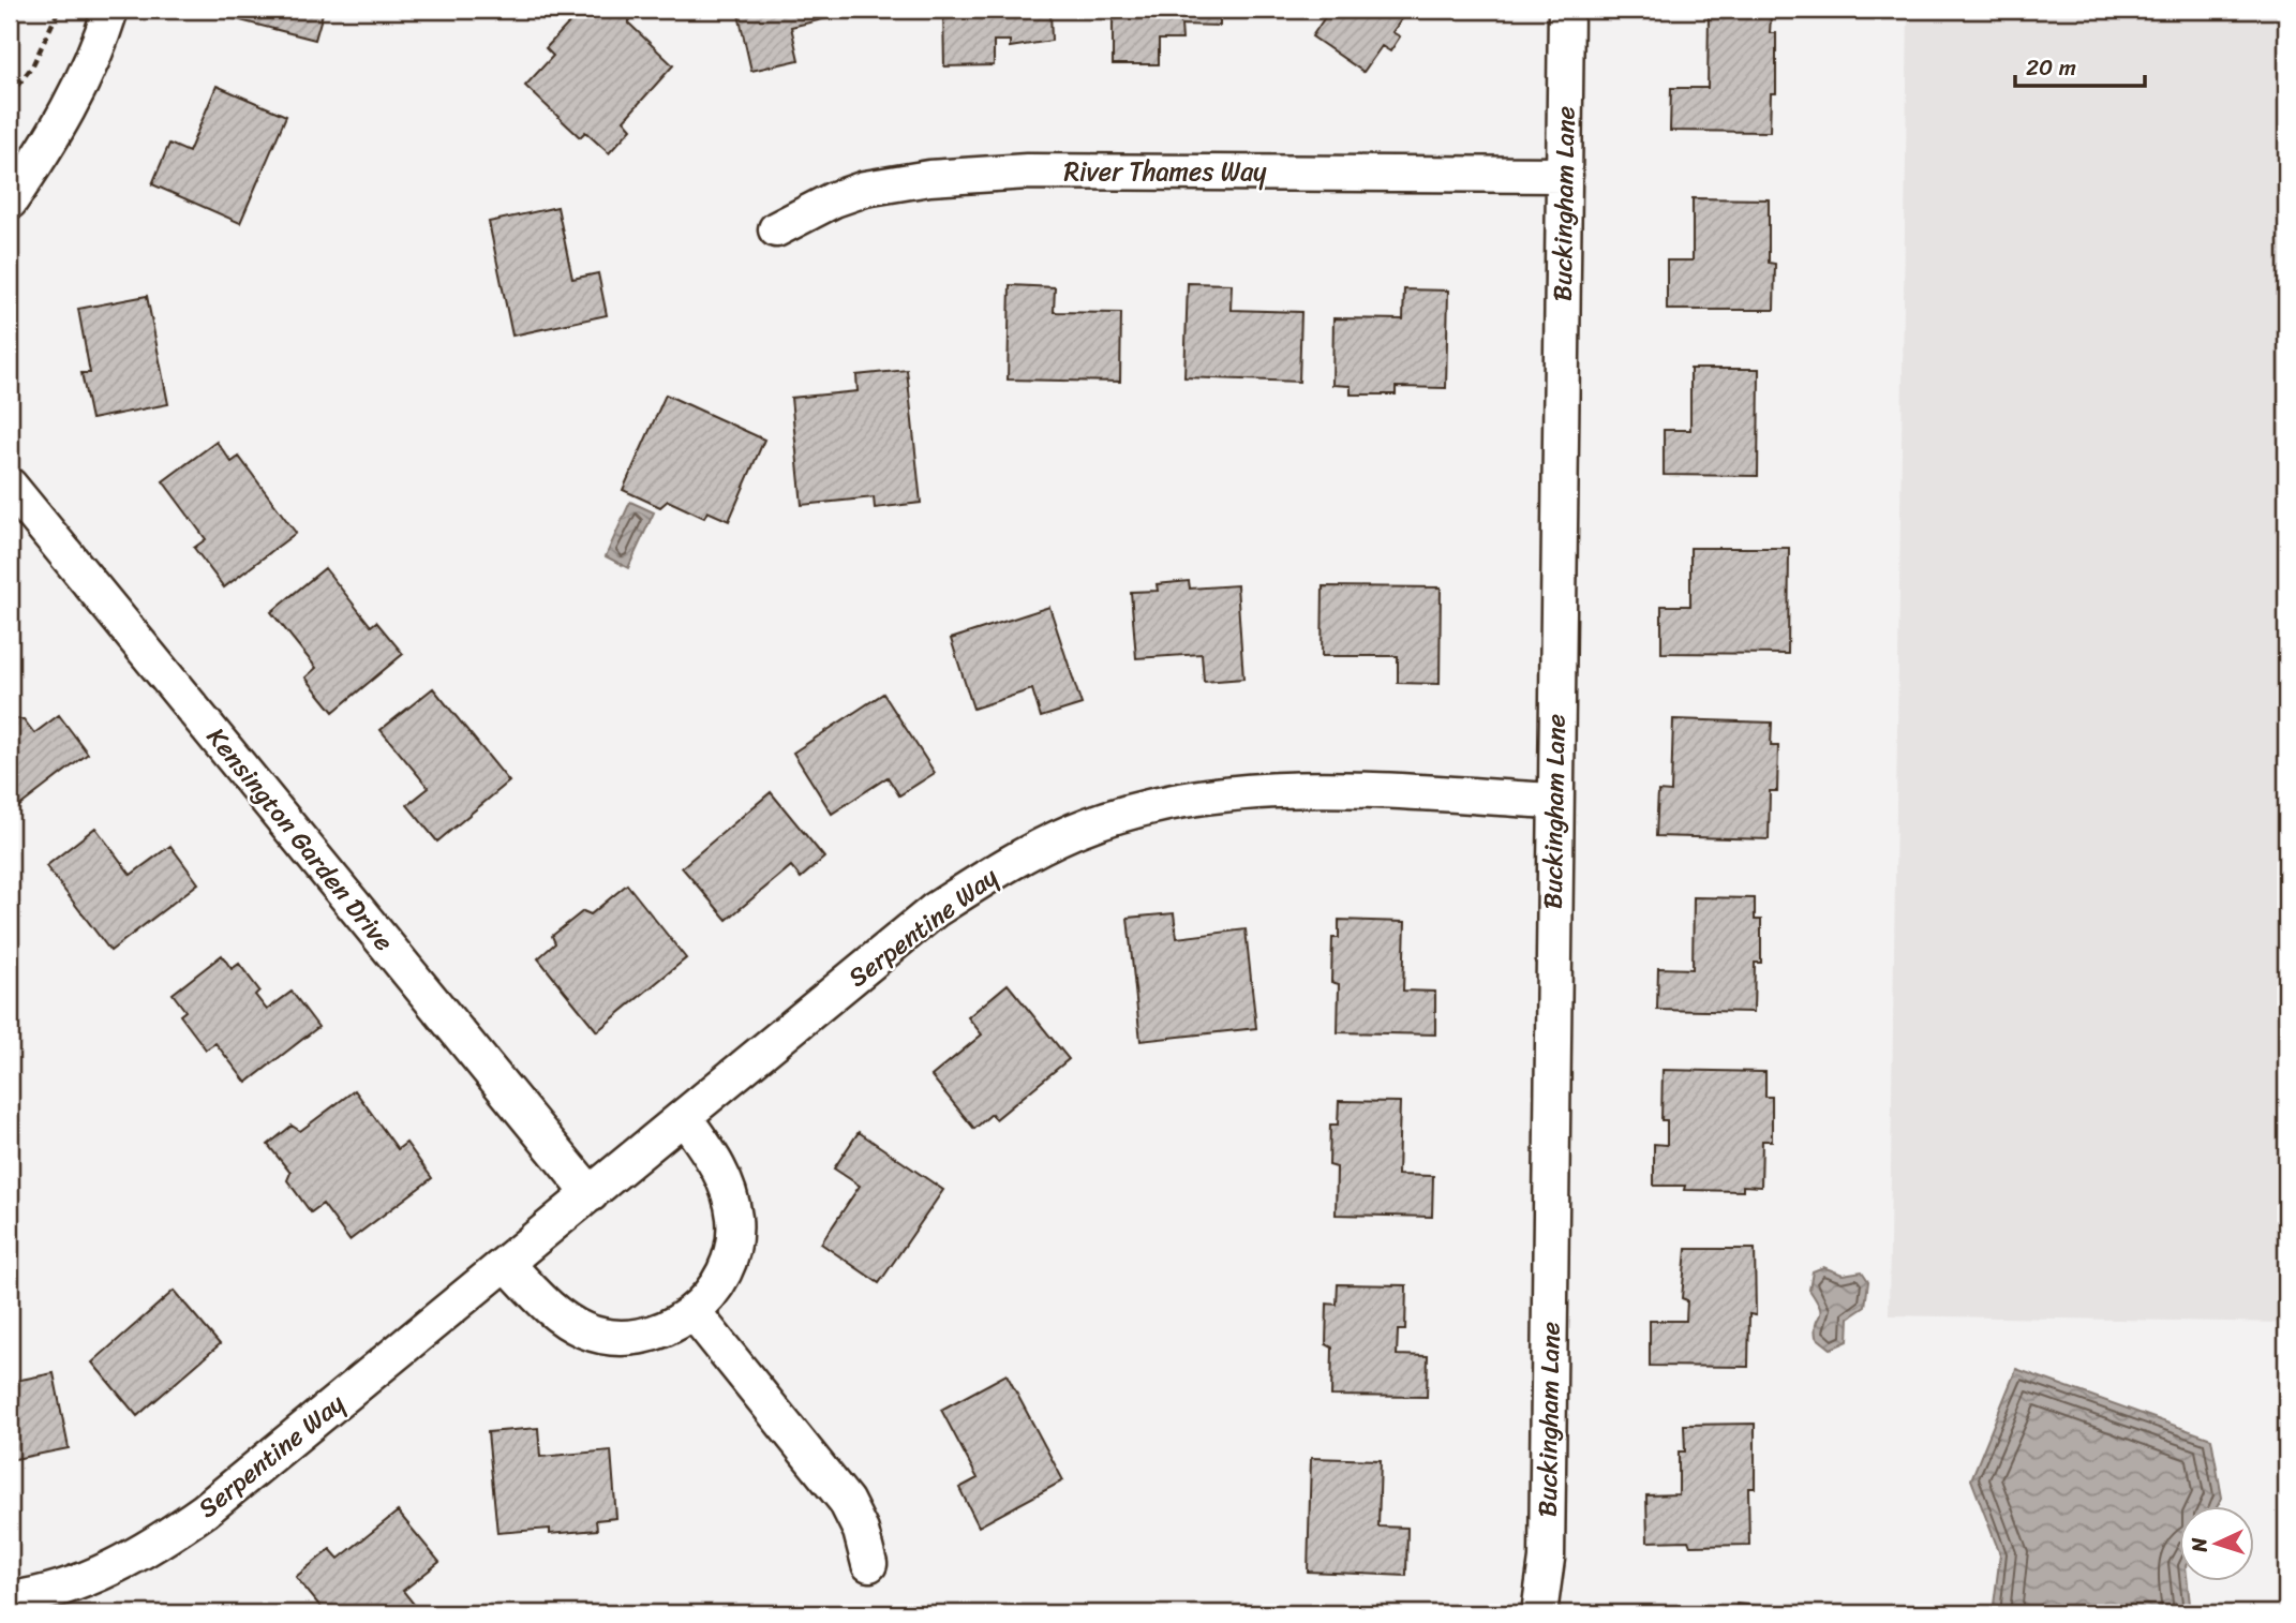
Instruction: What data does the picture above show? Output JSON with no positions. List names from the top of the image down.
{
  "streets": {
    "street": [
      "River Thames Way",
      "Buckingham Lane",
      "Kensington Garden Drive",
      "Serpentine Way"
    ]
  },
  "crossings": [
    ["River Thames Way", "Buckingham Lane"],
    ["Buckingham Lane", "Serpentine Way"],
    ["Kensington Garden Drive", "Serpentine Way"]
  ],
  "scale_bar": "20 m",
  "north": "left"
}
